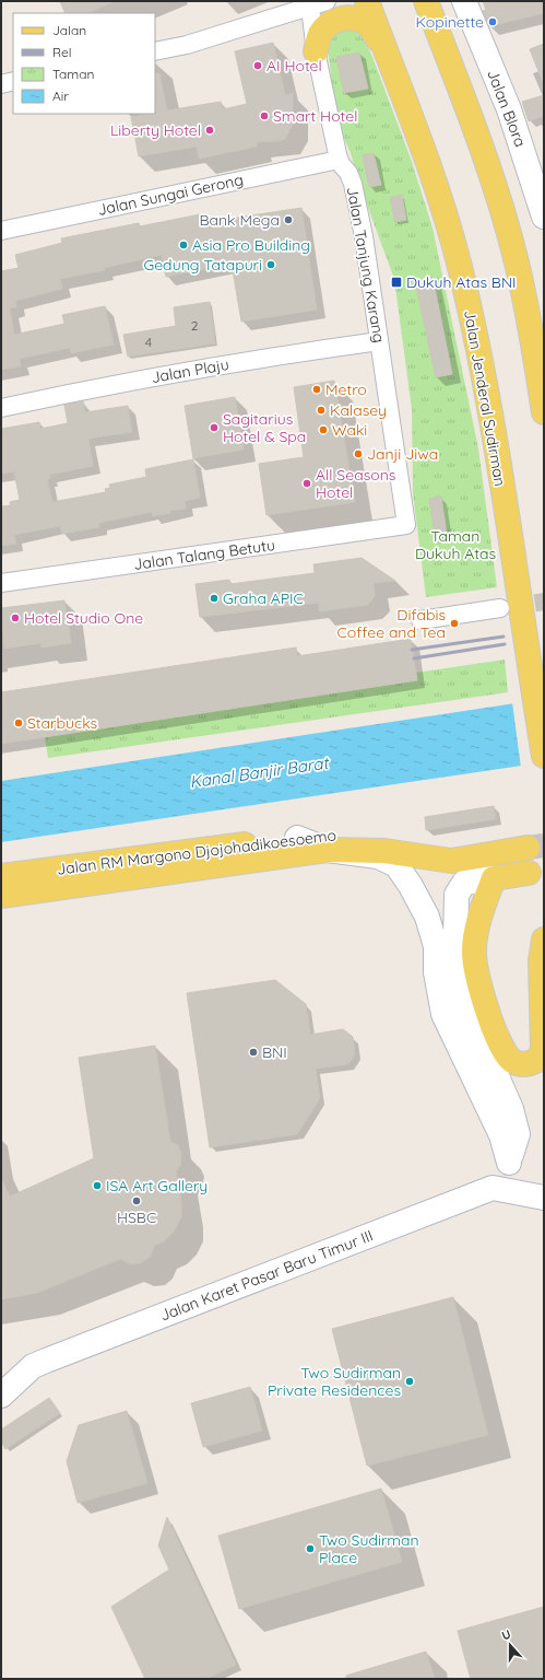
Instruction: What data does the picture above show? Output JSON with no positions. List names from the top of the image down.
{
  "streets": {
    "main road": ["Jalan Jenderal Sudirman", "Jalan RM Margono Djojohadikoesoemo"],
    "street": [
      "Jalan Blora",
      "Jalan Sungai Gerong",
      "Jalan Tanjung Karang",
      "Jalan Plaju",
      "Jalan Talang Betutu",
      "Jalan Karet Pasar Baru Timur III"
    ]
  },
  "crossings": [
    ["Jalan Sungai Gerong", "Jalan Tanjung Karang"],
    ["Jalan Tanjung Karang", "Jalan Plaju"],
    ["Jalan Tanjung Karang", "Jalan Talang Betutu"]
  ],
  "water": ["Kanal Banjir Barat"],
  "parks": ["Taman Dukuh Atas"],
  "places": {
    "other": [
      "Kopinette",
      "AI Hotel",
      "Smart Hotel",
      "Liberty Hotel",
      "Bank Mega",
      "Asia Pro Building",
      "Gedung Tatapuri",
      "Metro",
      "Kalasey",
      "Sagitarius Hotel & Spa",
      "Waki",
      "Janji Jiwa",
      "All Seasons Hotel",
      "Graha APIC",
      "Hotel Studio One",
      "Difabis Coffee and Tea",
      "Starbucks",
      "BNI",
      "ISA Art Gallery",
      "HSBC",
      "Two Sudirman Private Residences",
      "Two Sudirman Place"
    ],
    "transit": ["Dukuh Atas BNI"]
  },
  "house_numbers": ["2", "4"],
  "legend": [
    "Jalan",
    "Rel",
    "Taman",
    "Air"
  ],
  "north": "top"
}
